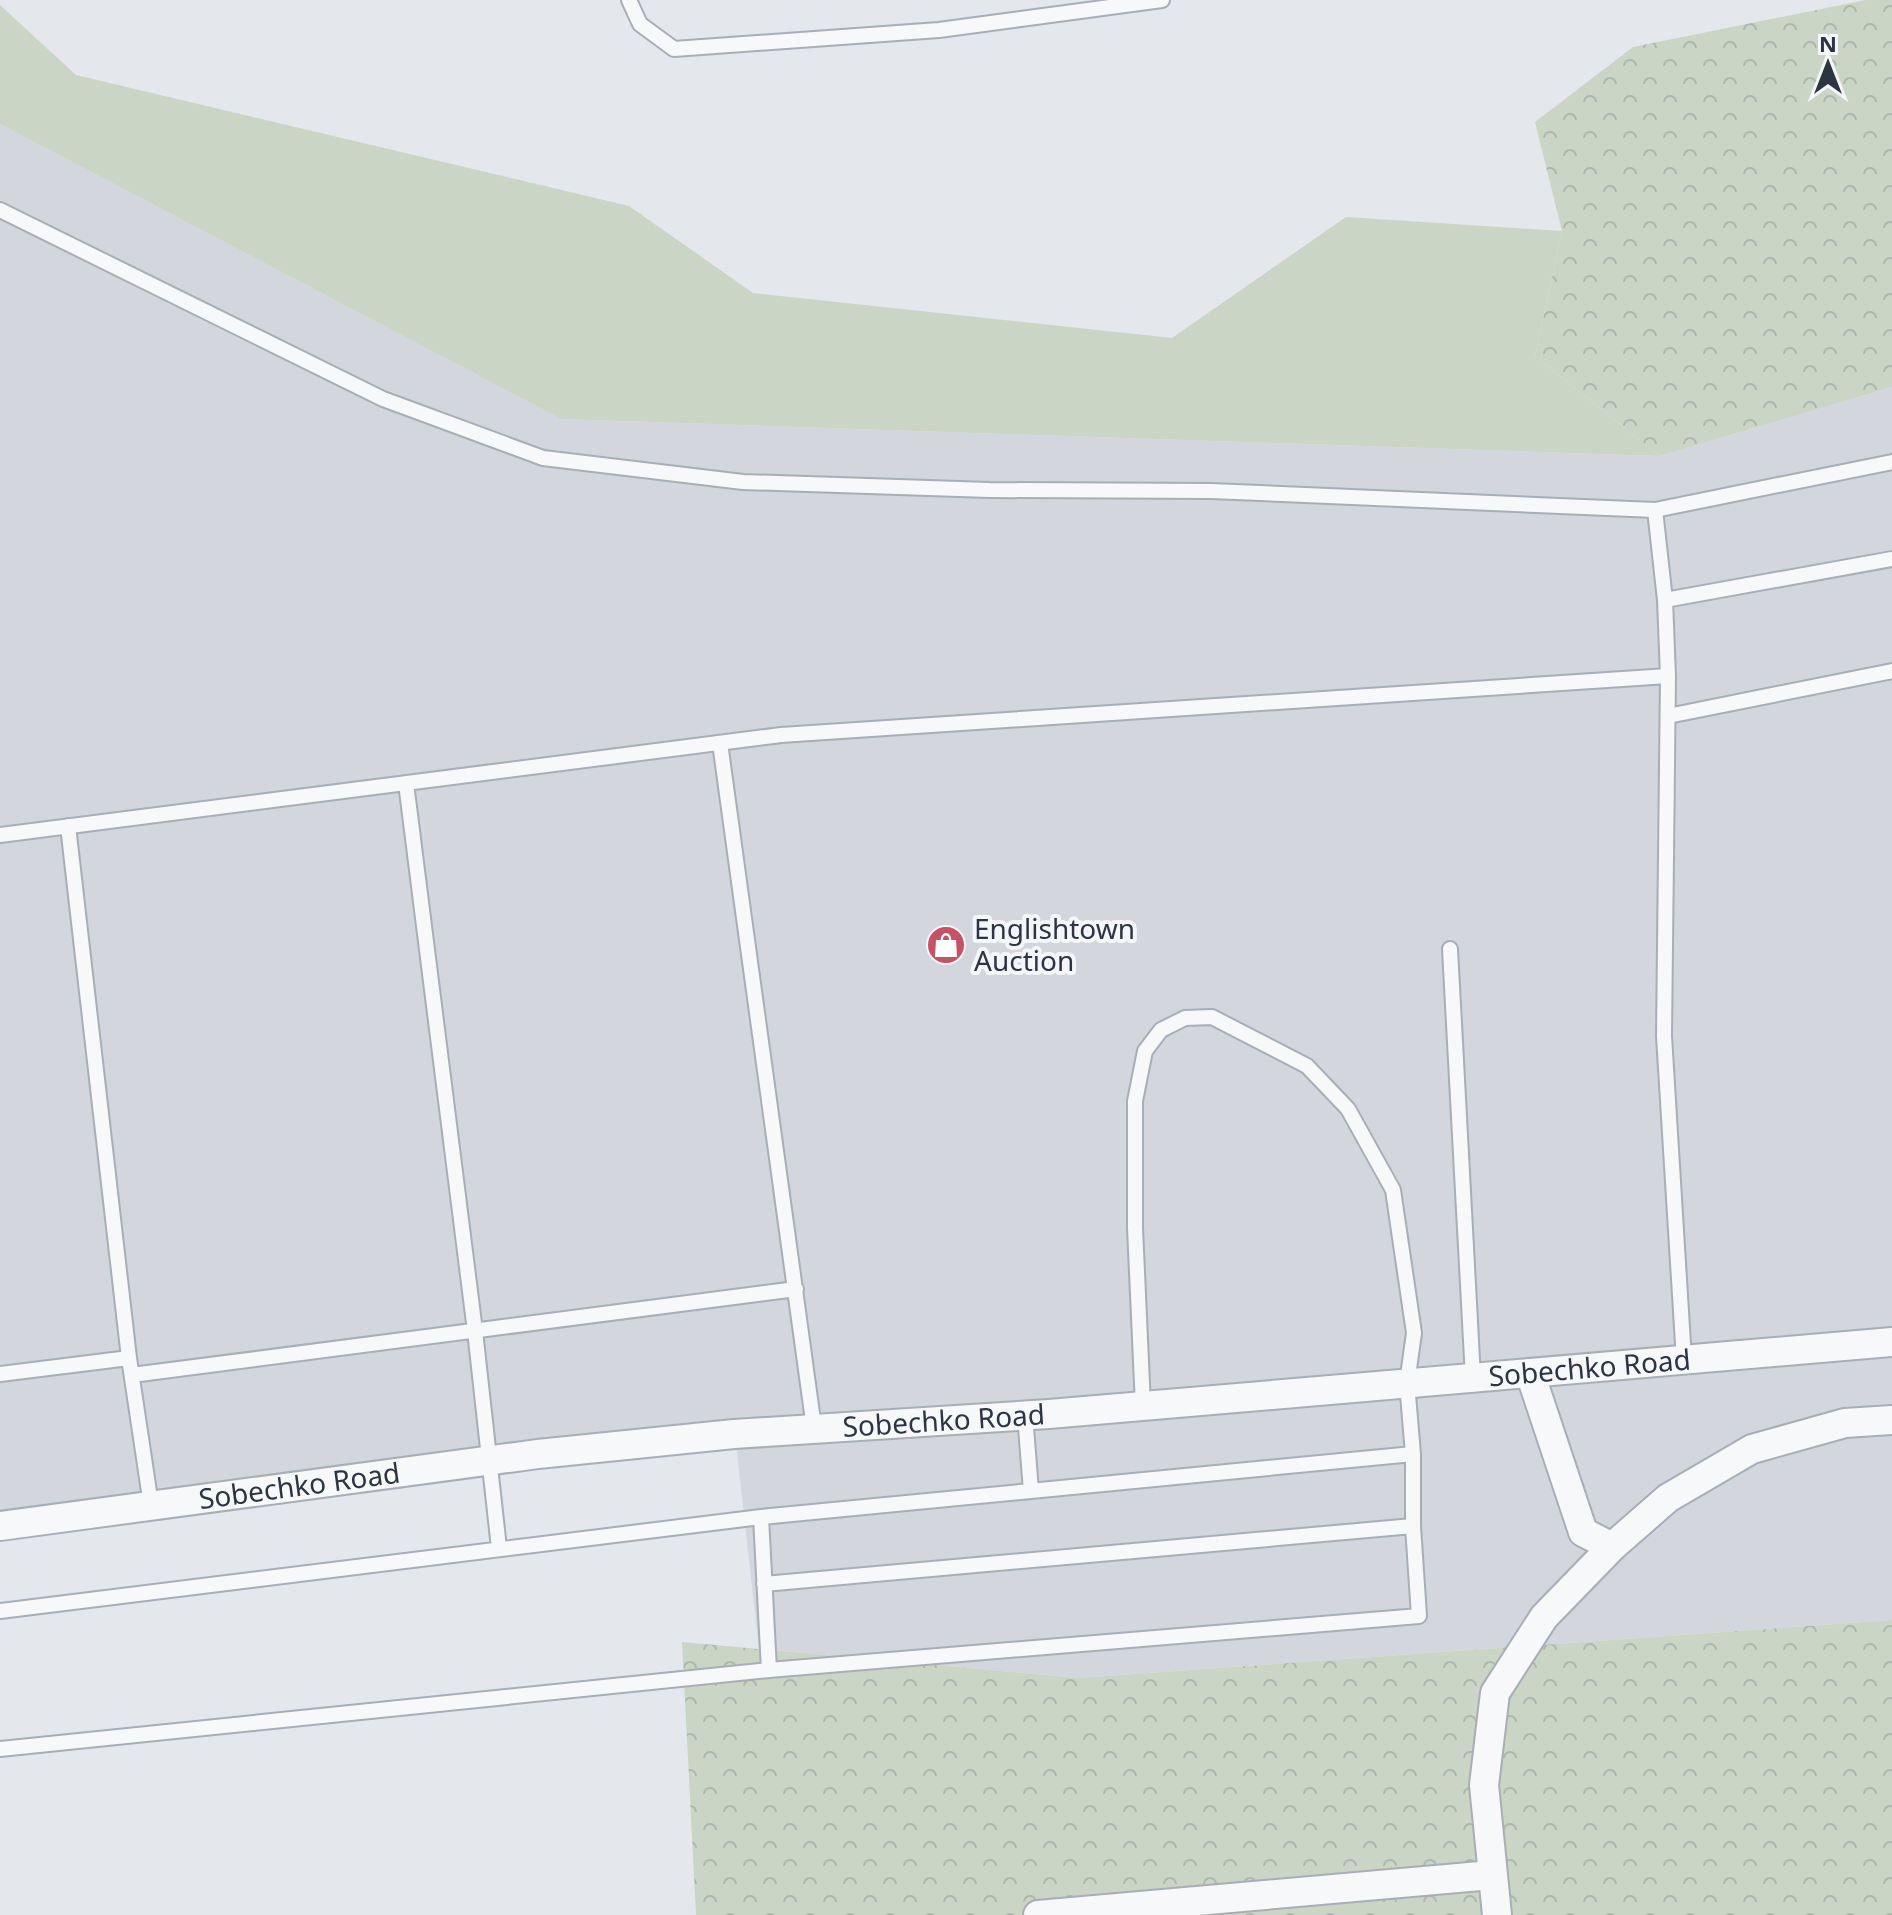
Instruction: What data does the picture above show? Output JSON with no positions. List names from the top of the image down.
{
  "streets": {
    "street": ["Sobechko Road"]
  },
  "places": {
    "shop": ["Englishtown Auction"]
  },
  "north": "top"
}
